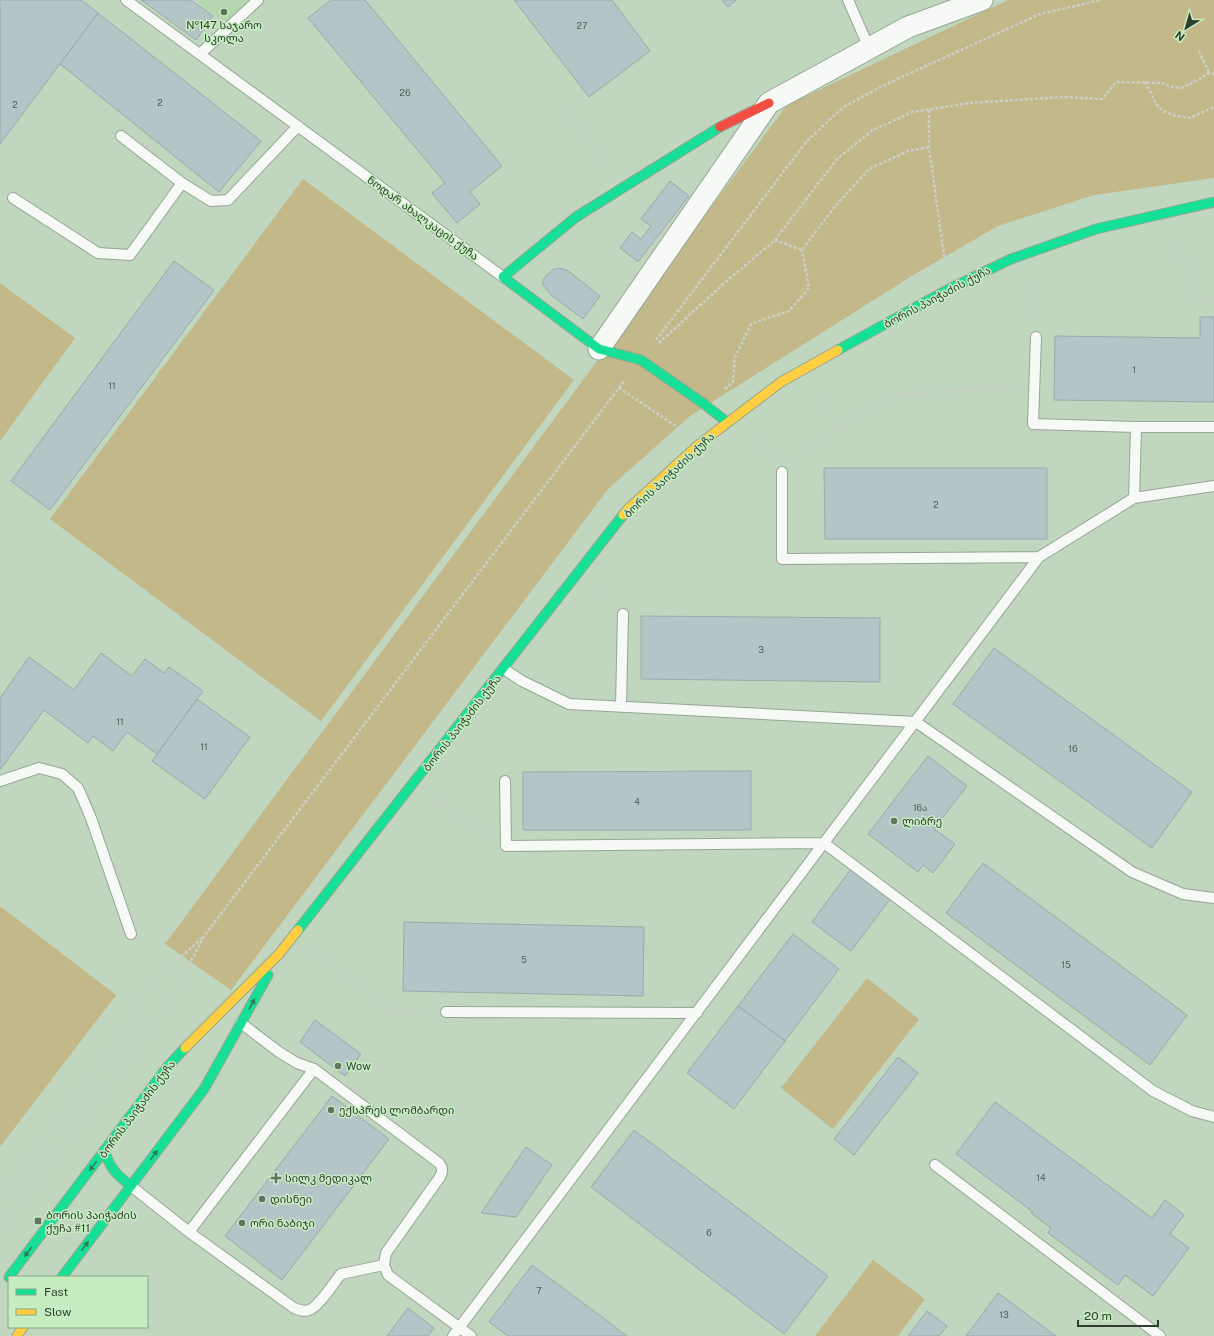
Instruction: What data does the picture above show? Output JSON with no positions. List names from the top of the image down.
{
  "streets": {
    "street": ["ნოდარ ახალკაცის ქუჩა", "ბორის პაიჭაძის ქუჩა"]
  },
  "crossings": [
    ["ნოდარ ახალკაცის ქუჩა", "ბორის პაიჭაძის ქუჩა"]
  ],
  "places": {
    "other": [
      "№147 საჯარო სკოლა",
      "ლიბრე",
      "Wow",
      "ექსპრეს ლომბარდი",
      "დისნეი",
      "ორი ნაბიჯი"
    ],
    "health": ["სილკ მედიკალ"],
    "transit": ["ბორის პაიჭაძის ქუჩა #11"]
  },
  "house_numbers": [
    "27",
    "26",
    "2",
    "2",
    "1",
    "11",
    "2",
    "3",
    "11",
    "11",
    "16",
    "4",
    "16ა",
    "5",
    "15",
    "14",
    "6",
    "7",
    "13"
  ],
  "legend": ["Fast", "Slow"],
  "scale_bar": "20 m",
  "north": "bottom left"
}
